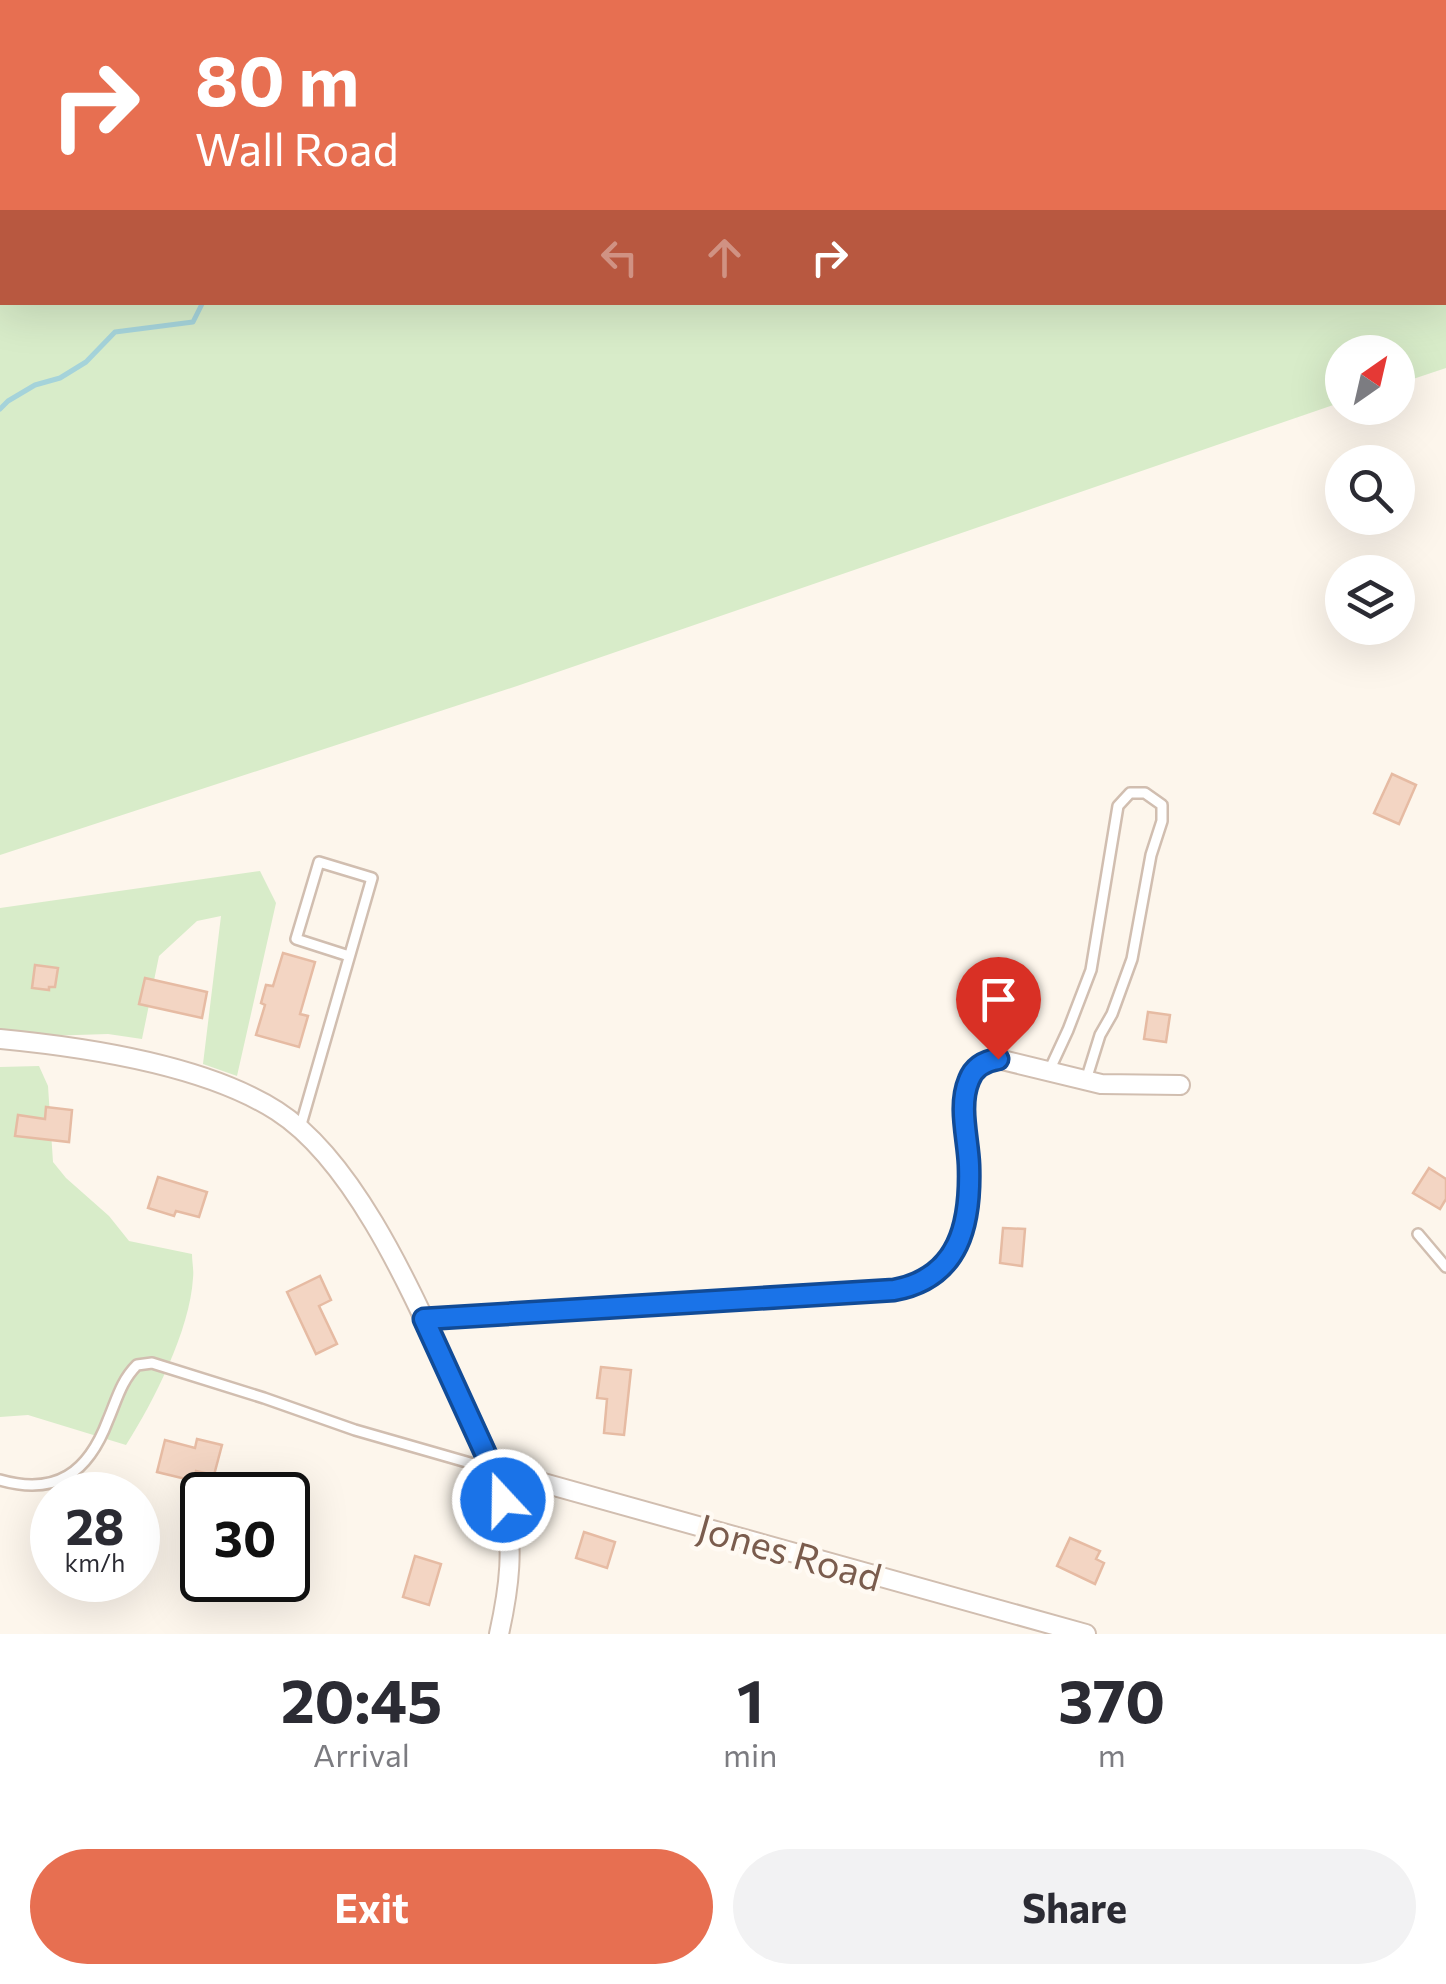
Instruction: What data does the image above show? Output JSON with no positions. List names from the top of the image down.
{
  "streets": {
    "street": ["Jones Road"]
  },
  "north": "top right",
  "page": {
    "turn": ["80 m", "Wall Road"],
    "speed": "28 km/h",
    "limit": "30",
    "eta": [
      "20:45",
      "Arrival",
      "1",
      "min",
      "370",
      "m"
    ],
    "buttons": ["Exit", "Share"]
  }
}
